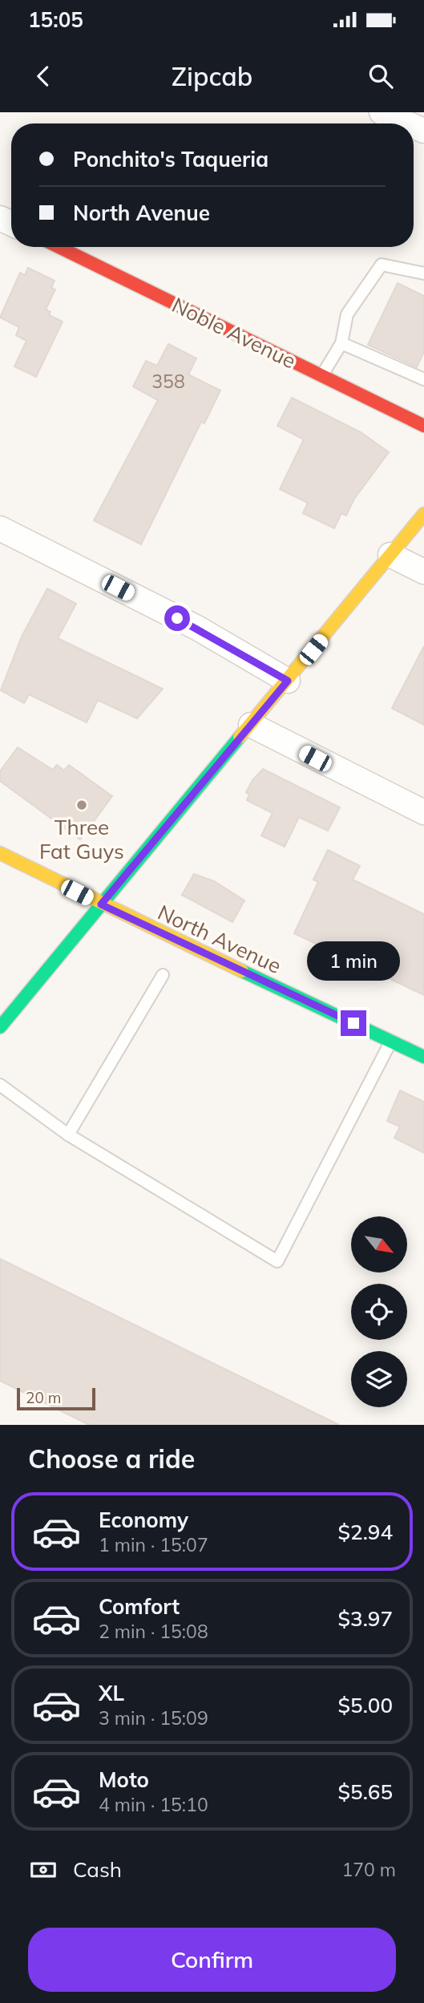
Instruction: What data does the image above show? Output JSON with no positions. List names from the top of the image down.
{
  "streets": {
    "street": ["Noble Avenue", "North Avenue"]
  },
  "places": ["Three Fat Guys"],
  "house_numbers": ["358"],
  "scale_bar": "20 m",
  "north": "bottom right",
  "page": {
    "status": "15:05",
    "header": "Zipcab",
    "banner": ["Ponchito's Taqueria", "North Avenue"],
    "bubble": "1 min",
    "scale": "20 m",
    "heading": "Choose a ride",
    "list": [
      {
        "name": "Economy",
        "note": "1 min · 15:07",
        "value": "$2.94"
      },
      {
        "name": "Comfort",
        "note": "2 min · 15:08",
        "value": "$3.97"
      },
      {
        "name": "XL",
        "note": "3 min · 15:09",
        "value": "$5.00"
      },
      {
        "name": "Moto",
        "note": "4 min · 15:10",
        "value": "$5.65"
      }
    ],
    "pay": ["Cash", "170 m"],
    "buttons": "Confirm"
  }
}
